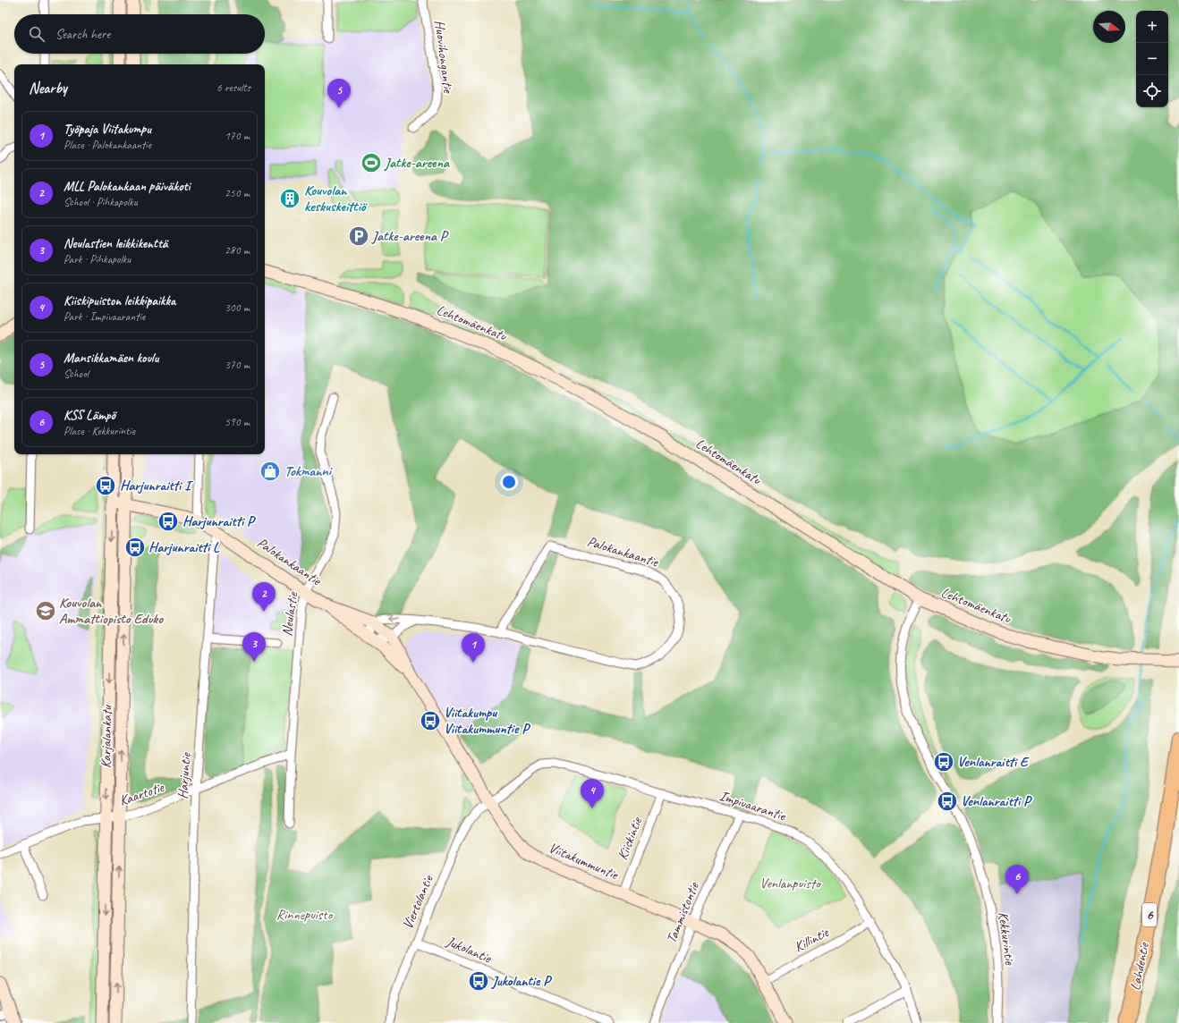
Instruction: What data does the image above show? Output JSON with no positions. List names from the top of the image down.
{
  "streets": {
    "highway": ["6", "Lahdentie"],
    "street": [
      "Huovihongantie",
      "Lehtomäenkatu",
      "Palokankaantie",
      "Neulastie",
      "Karjalankatu",
      "Harjuntie",
      "Kaartotie",
      "Impivaarantie",
      "Kiiskintie",
      "Viitakummuntie",
      "Viertolantie",
      "Tammistontie",
      "Kekkurintie",
      "Killintie",
      "Jukolantie"
    ]
  },
  "crossings": [
    ["Lehtomäenkatu", "Kekkurintie"],
    ["Palokankaantie", "Neulastie"],
    ["Palokankaantie", "Karjalankatu"],
    ["Palokankaantie", "Harjuntie"],
    ["Palokankaantie", "Viitakummuntie"],
    ["Neulastie", "Kaartotie"],
    ["Karjalankatu", "Kaartotie"],
    ["Harjuntie", "Kaartotie"],
    ["Impivaarantie", "Kiiskintie"],
    ["Impivaarantie", "Viitakummuntie"],
    ["Impivaarantie", "Viertolantie"],
    ["Impivaarantie", "Tammistontie"],
    ["Impivaarantie", "Killintie"],
    ["Kiiskintie", "Viitakummuntie"],
    ["Viitakummuntie", "Viertolantie"],
    ["Viitakummuntie", "Tammistontie"],
    ["Viitakummuntie", "Killintie"],
    ["Viertolantie", "Jukolantie"]
  ],
  "parks": ["Venlanpuisto", "Rinnepuisto"],
  "places": {
    "sports": ["Jatke-areena"],
    "building": ["Kouvolan keskuskeittiö"],
    "parking": ["Jatke-areena P"],
    "shop": ["Tokmanni"],
    "bus stop": [
      "Harjunraitti I",
      "Harjunraitti P",
      "Harjunraitti L",
      "Viitakumpu Viitakummuntie P",
      "Venlanraitti E",
      "Venlanraitti P",
      "Jukolantie P"
    ],
    "school or university": ["Kouvolan Ammattiopisto Eduko"]
  },
  "north": "right",
  "page": {
    "map_buttons": ["+", "−"],
    "search": "Search here",
    "heading": ["Nearby", "6 results"],
    "pins": [
      "5",
      "2",
      "3",
      "1",
      "4",
      "6"
    ],
    "list": [
      {
        "mark": "1",
        "name": "Työpaja Viitakumpu",
        "note": "Place · Palokankaantie",
        "value": "170 m"
      },
      {
        "mark": "2",
        "name": "MLL Palokankaan päiväkoti",
        "note": "School · Pihkapolku",
        "value": "250 m"
      },
      {
        "mark": "3",
        "name": "Neulastien leikkikenttä",
        "note": "Park · Pihkapolku",
        "value": "280 m"
      },
      {
        "mark": "4",
        "name": "Kiiskipuiston leikkipaikka",
        "note": "Park · Impivaarantie",
        "value": "300 m"
      },
      {
        "mark": "5",
        "name": "Mansikkamäen koulu",
        "note": "School",
        "value": "370 m"
      },
      {
        "mark": "6",
        "name": "KSS Lämpö",
        "note": "Place · Kekkurintie",
        "value": "590 m"
      }
    ]
  }
}
